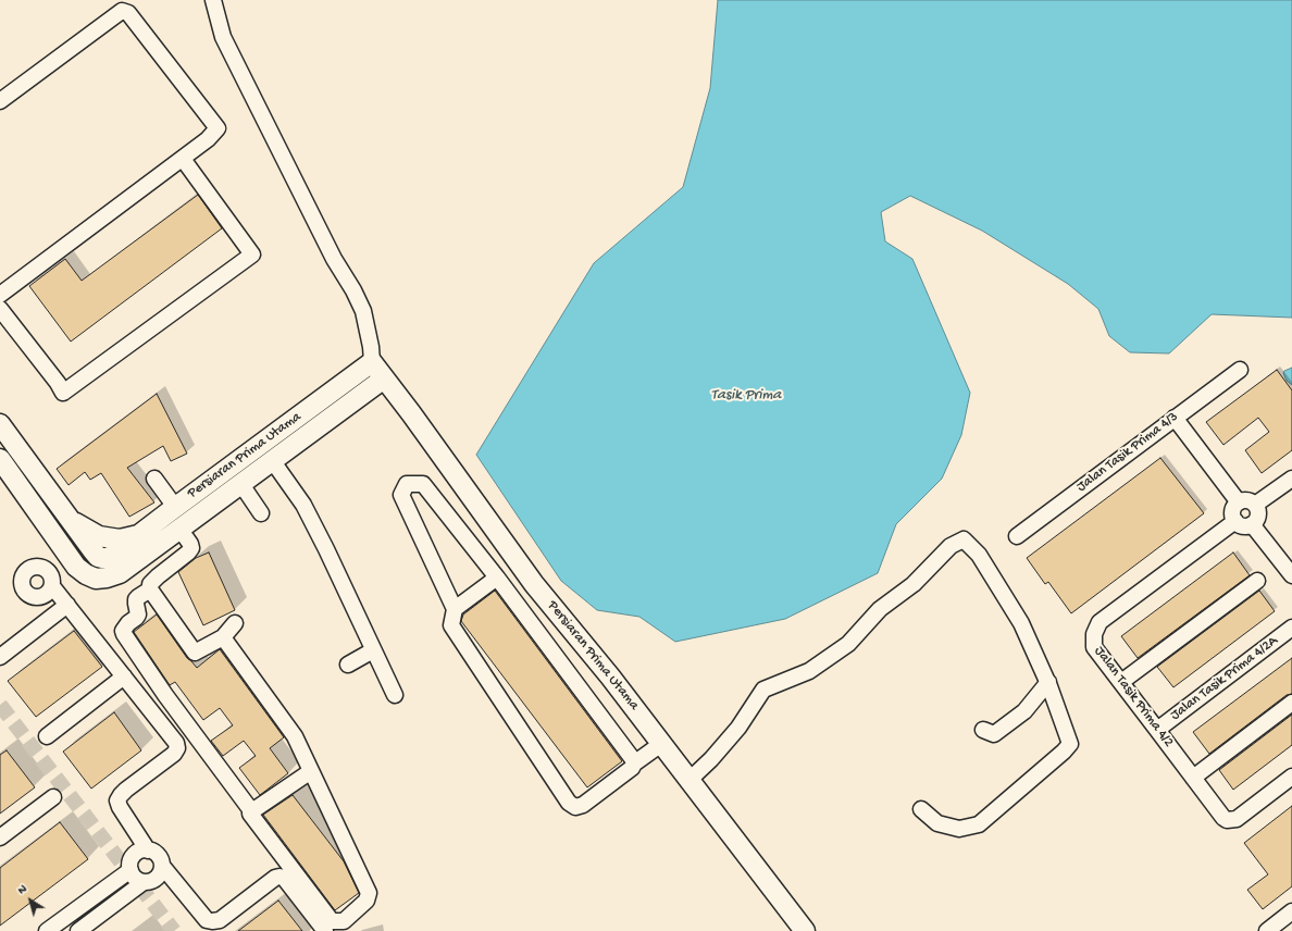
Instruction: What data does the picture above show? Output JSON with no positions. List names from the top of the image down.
{
  "streets": {
    "main road": ["Persiaran Prima Utama"],
    "street": ["Jalan Tasik Prima 4/3", "Jalan Tasik Prima 4/2A", "Jalan Tasik Prima 4/2"]
  },
  "crossings": [
    ["Jalan Tasik Prima 4/2A", "Jalan Tasik Prima 4/2"]
  ],
  "water": ["Tasik Prima"],
  "north": "top left"
}
